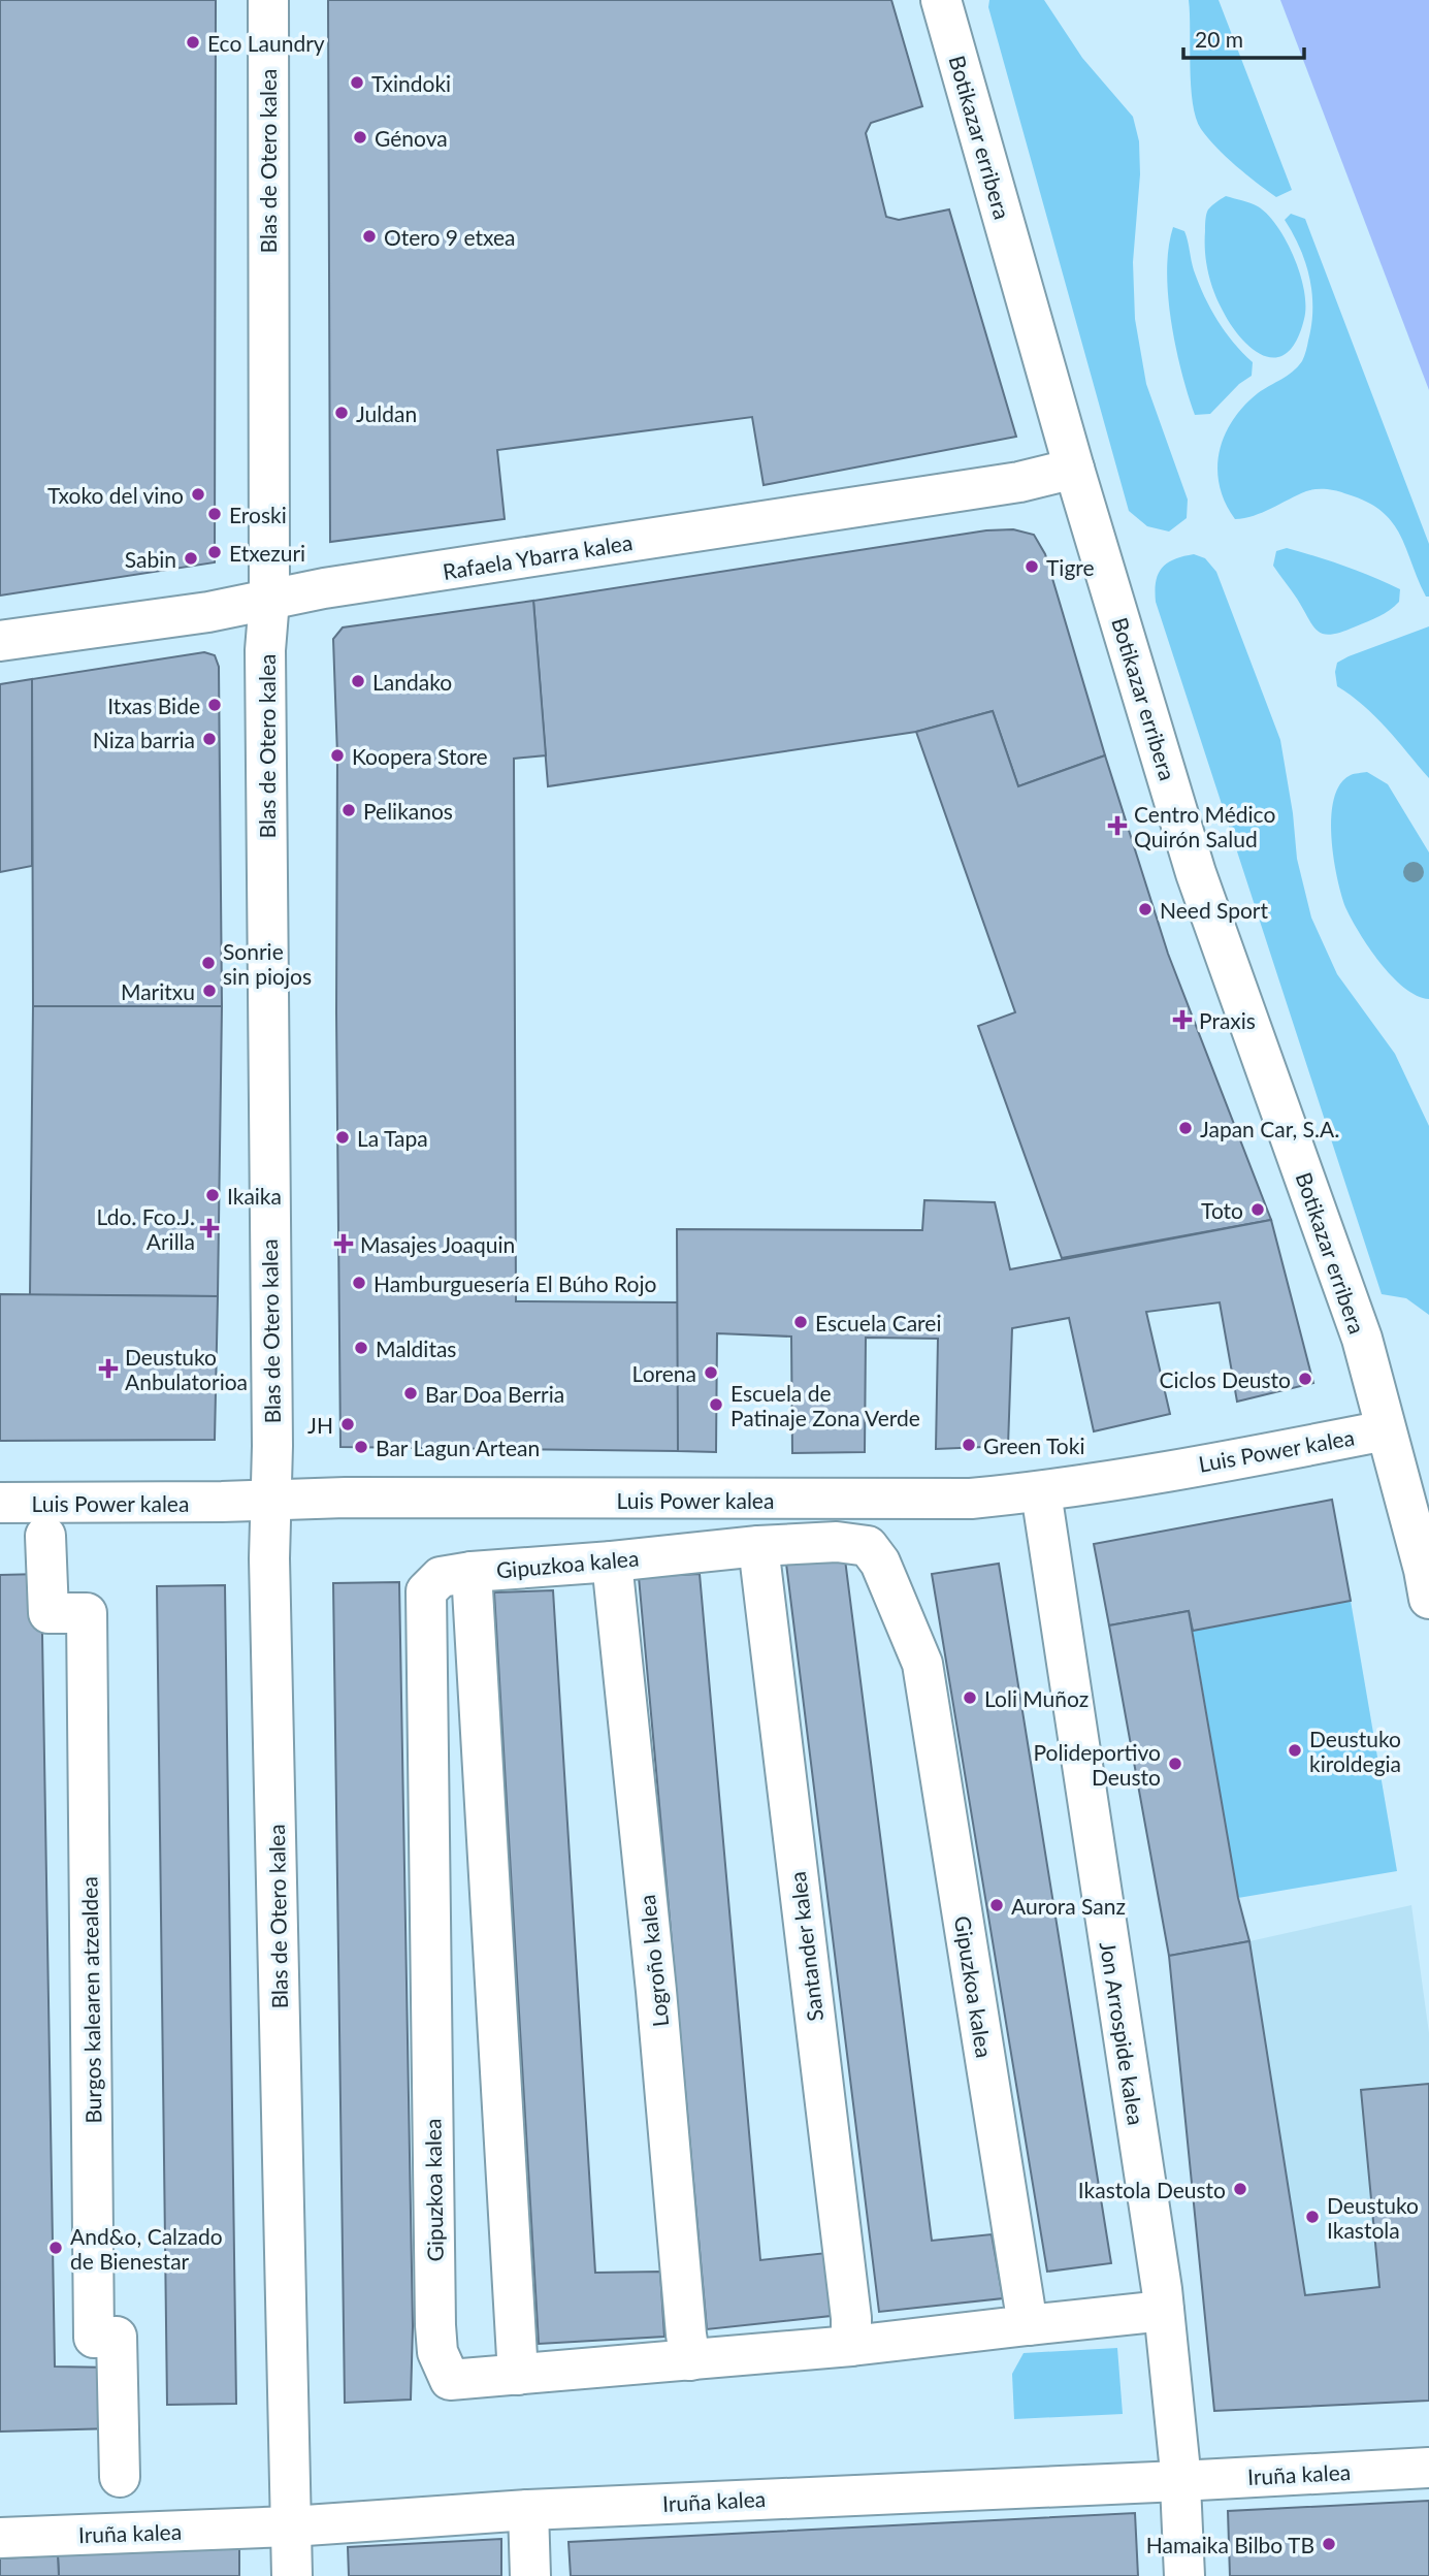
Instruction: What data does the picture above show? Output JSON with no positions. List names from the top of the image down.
{
  "streets": {
    "street": [
      "Botikazar erribera",
      "Blas de Otero kalea",
      "Rafaela Ybarra kalea",
      "Luis Power kalea",
      "Gipuzkoa kalea",
      "Santander kalea",
      "Logroño kalea",
      "Burgos kalearen atzealdea",
      "Jon Arrospide kalea",
      "Iruña kalea"
    ]
  },
  "crossings": [
    ["Botikazar erribera", "Rafaela Ybarra kalea"],
    ["Botikazar erribera", "Luis Power kalea"],
    ["Blas de Otero kalea", "Rafaela Ybarra kalea"],
    ["Blas de Otero kalea", "Luis Power kalea"],
    ["Blas de Otero kalea", "Iruña kalea"],
    ["Luis Power kalea", "Jon Arrospide kalea"],
    ["Gipuzkoa kalea", "Santander kalea"],
    ["Gipuzkoa kalea", "Logroño kalea"],
    ["Jon Arrospide kalea", "Iruña kalea"]
  ],
  "places": {
    "other": [
      "Eco Laundry",
      "Txindoki",
      "Génova",
      "Otero 9 etxea",
      "Juldan",
      "Txoko del vino",
      "Eroski",
      "Etxezuri",
      "Sabin",
      "Tigre",
      "Landako",
      "Itxas Bide",
      "Niza barria",
      "Koopera Store",
      "Pelikanos",
      "Need Sport",
      "Sonrie sin piojos",
      "Maritxu",
      "Japan Car, S.A.",
      "La Tapa",
      "Ikaika",
      "Toto",
      "Hamburguesería El Búho Rojo",
      "Escuela Carei",
      "Malditas",
      "Lorena",
      "Ciclos Deusto",
      "Bar Doa Berria",
      "Escuela de Patinaje Zona Verde",
      "JH",
      "Green Toki",
      "Bar Lagun Artean",
      "Loli Muñoz",
      "Deustuko kiroldegia",
      "Polideportivo Deusto",
      "Aurora Sanz",
      "Ikastola Deusto",
      "Deustuko Ikastola",
      "And&o, Calzado de Bienestar",
      "Hamaika Bilbo TB"
    ],
    "health": [
      "Centro Médico Quirón Salud",
      "Praxis",
      "Ldo. Fco.J. Arilla",
      "Masajes Joaquin",
      "Deustuko Anbulatorioa"
    ]
  },
  "scale_bar": "20 m"
}
